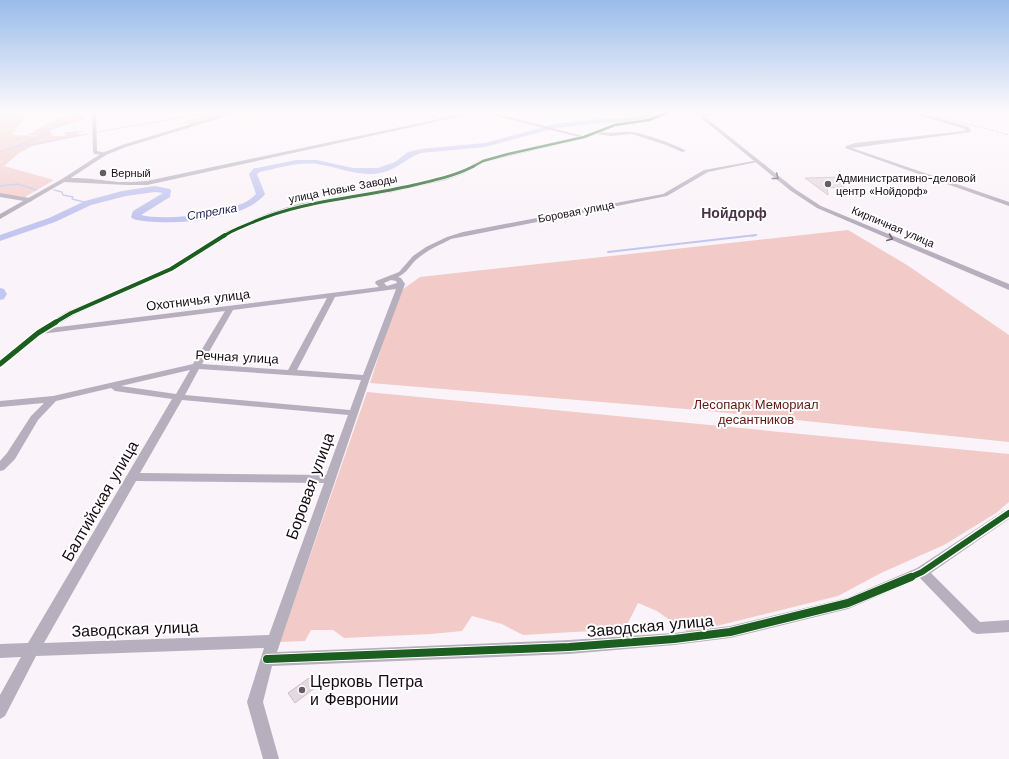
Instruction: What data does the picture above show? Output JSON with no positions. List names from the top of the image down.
{
  "streets": {
    "street": [
      "улица Новые Заводы",
      "Боровая улица",
      "Кирпичная улица",
      "Охотничья улица",
      "Речная улица",
      "Балтийская улица",
      "Заводская улица"
    ]
  },
  "crossings": [
    ["улица Новые Заводы", "Охотничья улица"],
    ["Боровая улица", "Кирпичная улица"],
    ["Боровая улица", "Охотничья улица"],
    ["Боровая улица", "Речная улица"],
    ["Боровая улица", "Заводская улица"],
    ["Охотничья улица", "Балтийская улица"],
    ["Речная улица", "Балтийская улица"],
    ["Балтийская улица", "Заводская улица"]
  ],
  "districts": ["Нойдорф"],
  "water": ["Стрелка"],
  "parks": ["Лесопарк Мемориал десантников"],
  "places": ["Верный", "Административно-деловой центр «Нойдорф»", "Церковь Петра и Февронии"]
}
